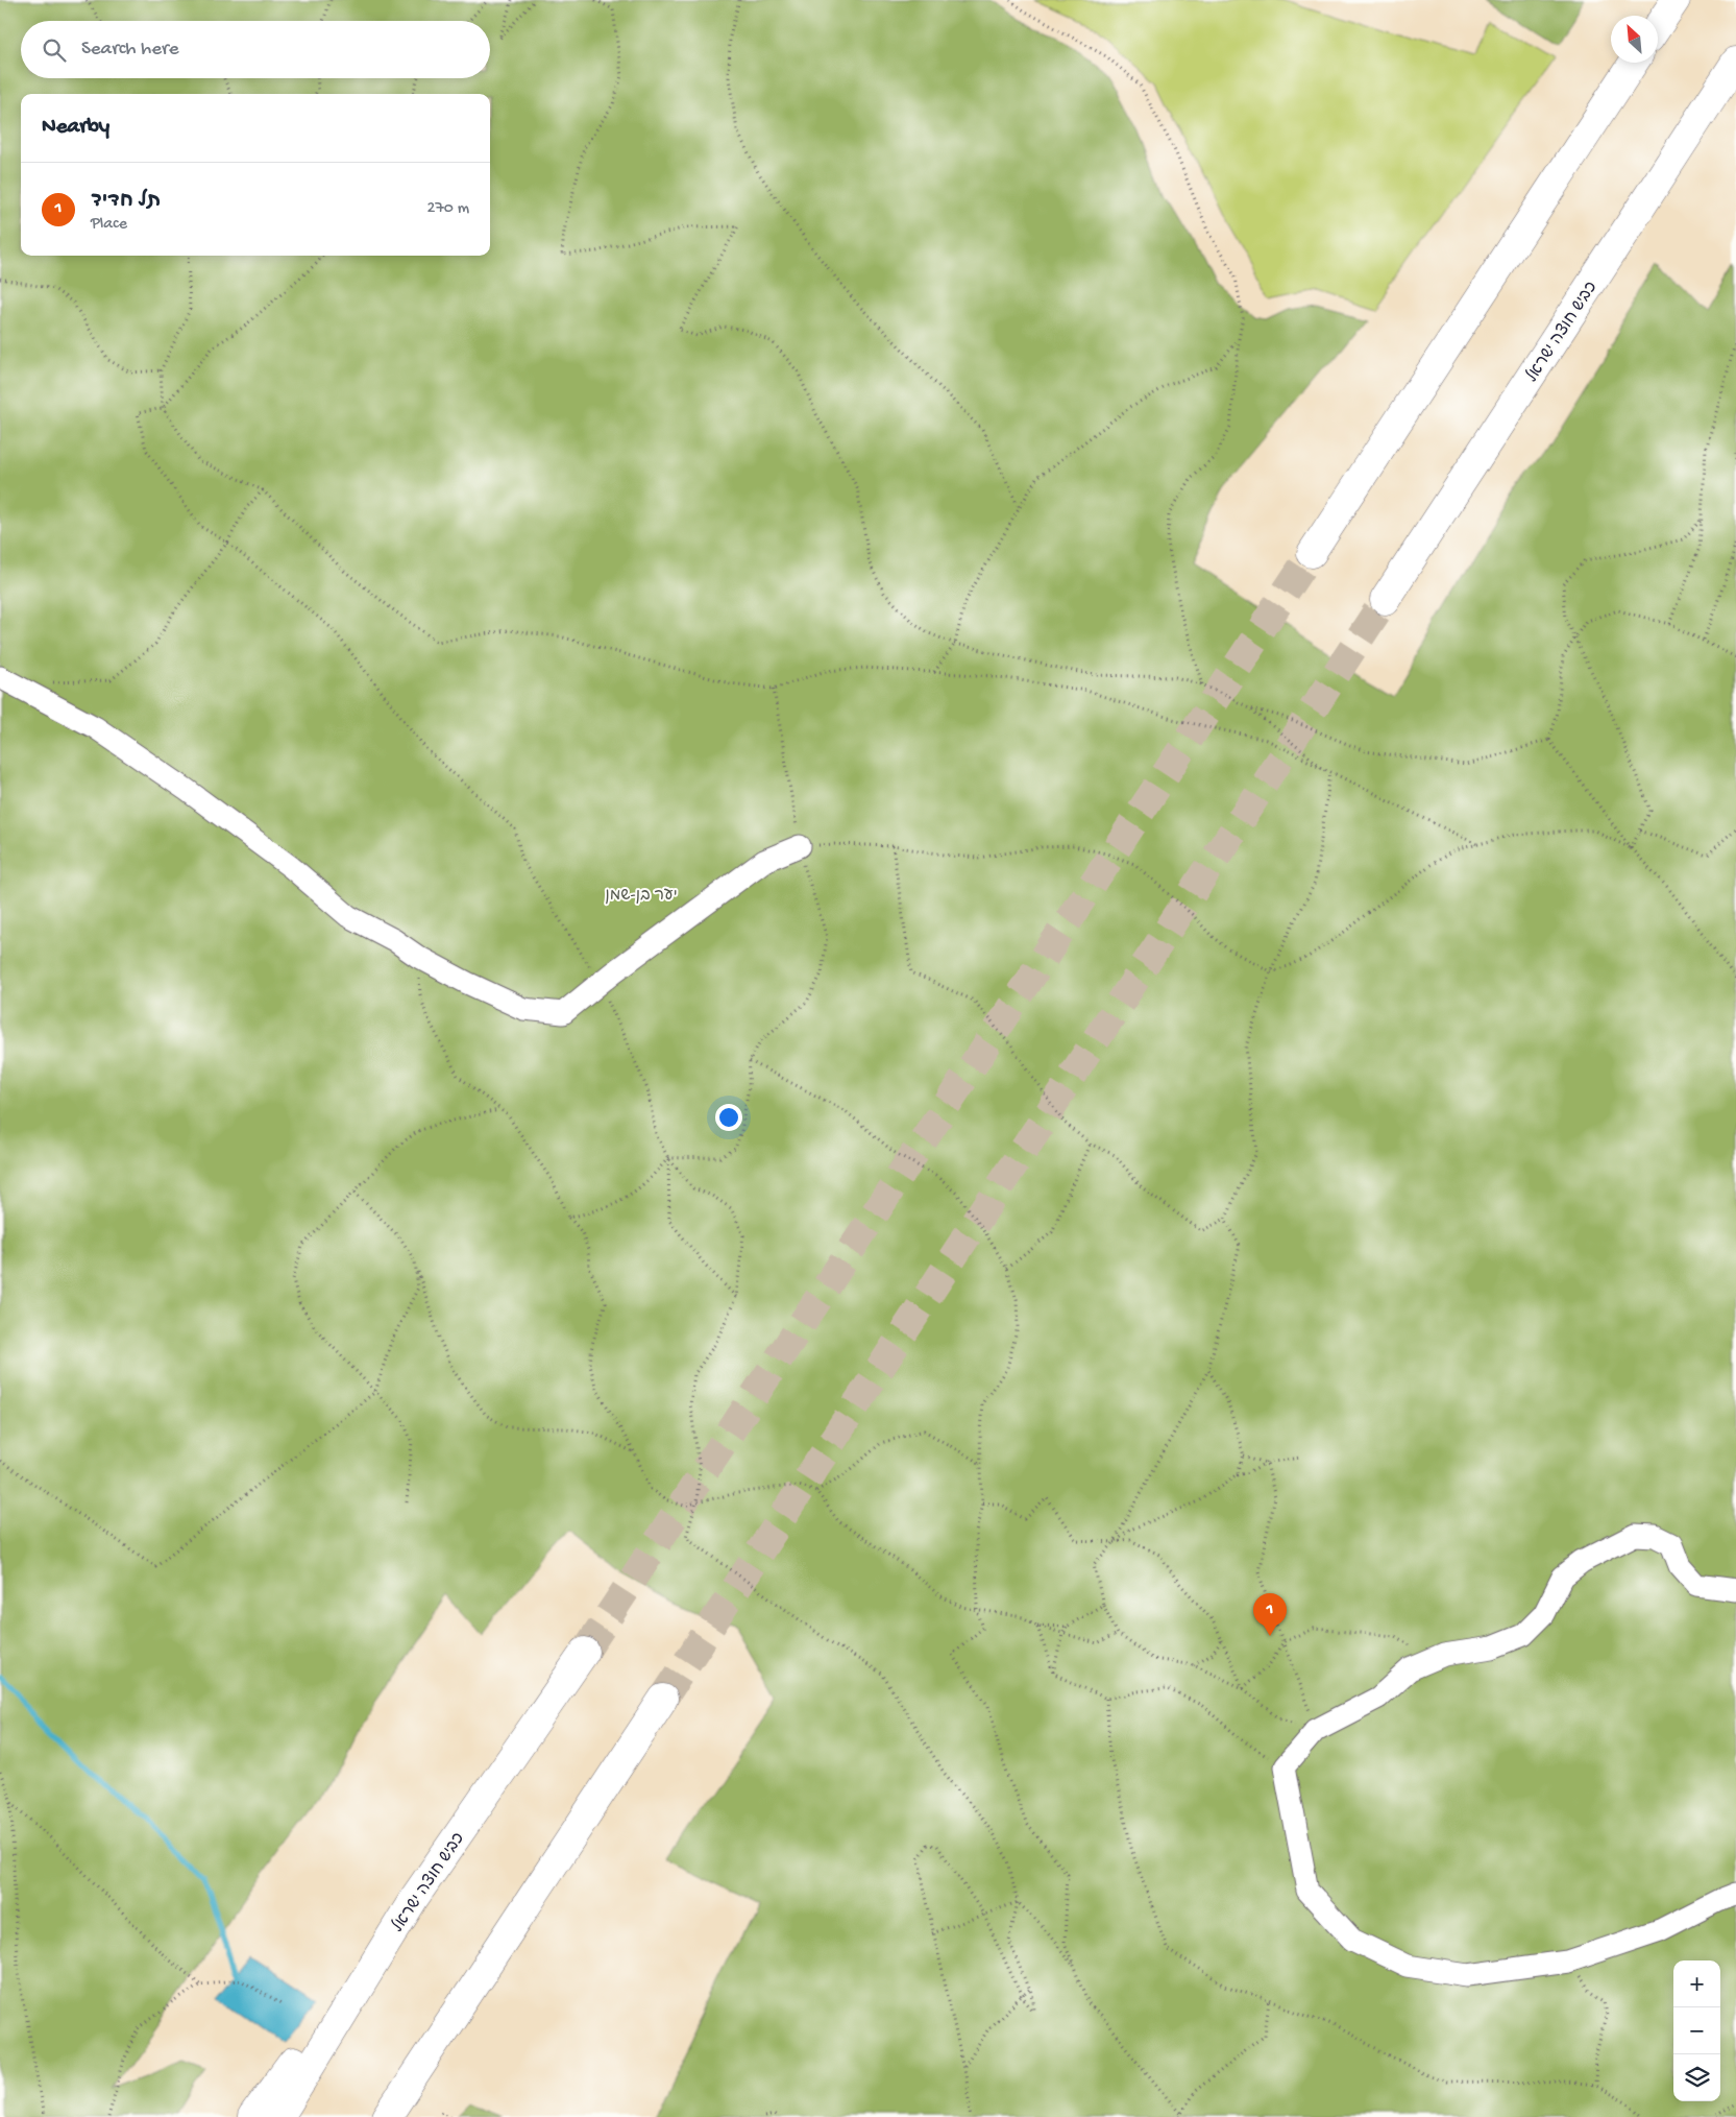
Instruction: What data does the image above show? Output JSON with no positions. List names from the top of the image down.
{
  "streets": {
    "highway": ["כביש חוצה ישראל"]
  },
  "parks": ["יער בן-שמן"],
  "north": "top left",
  "page": {
    "search": "Search here",
    "heading": "Nearby",
    "list": [
      {
        "mark": "1",
        "name": "תל חדיד",
        "note": "Place",
        "value": "270 m"
      }
    ],
    "pins": "1",
    "map_buttons": ["+", "−"]
  }
}
